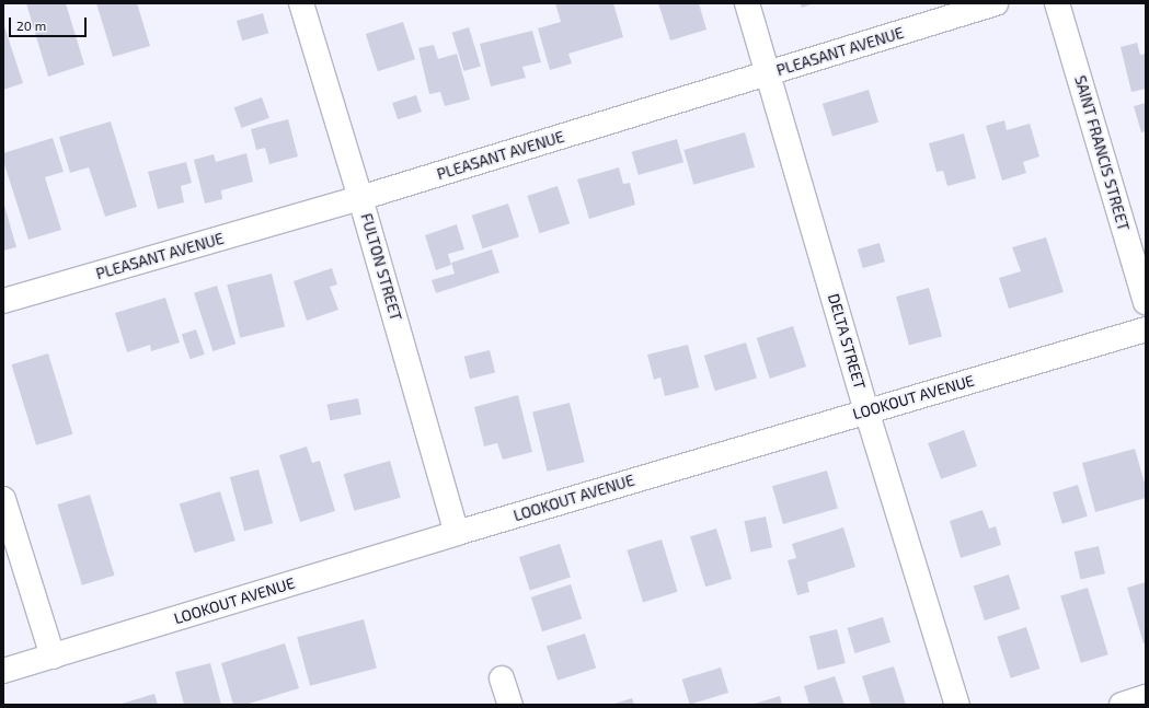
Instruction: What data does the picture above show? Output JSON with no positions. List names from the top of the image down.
{
  "streets": {
    "street": [
      "PLEASANT AVENUE",
      "SAINT FRANCIS STREET",
      "FULTON STREET",
      "DELTA STREET",
      "LOOKOUT AVENUE"
    ]
  },
  "crossings": [
    ["PLEASANT AVENUE", "FULTON STREET"],
    ["PLEASANT AVENUE", "DELTA STREET"],
    ["FULTON STREET", "LOOKOUT AVENUE"],
    ["DELTA STREET", "LOOKOUT AVENUE"]
  ],
  "scale_bar": "20 m"
}
